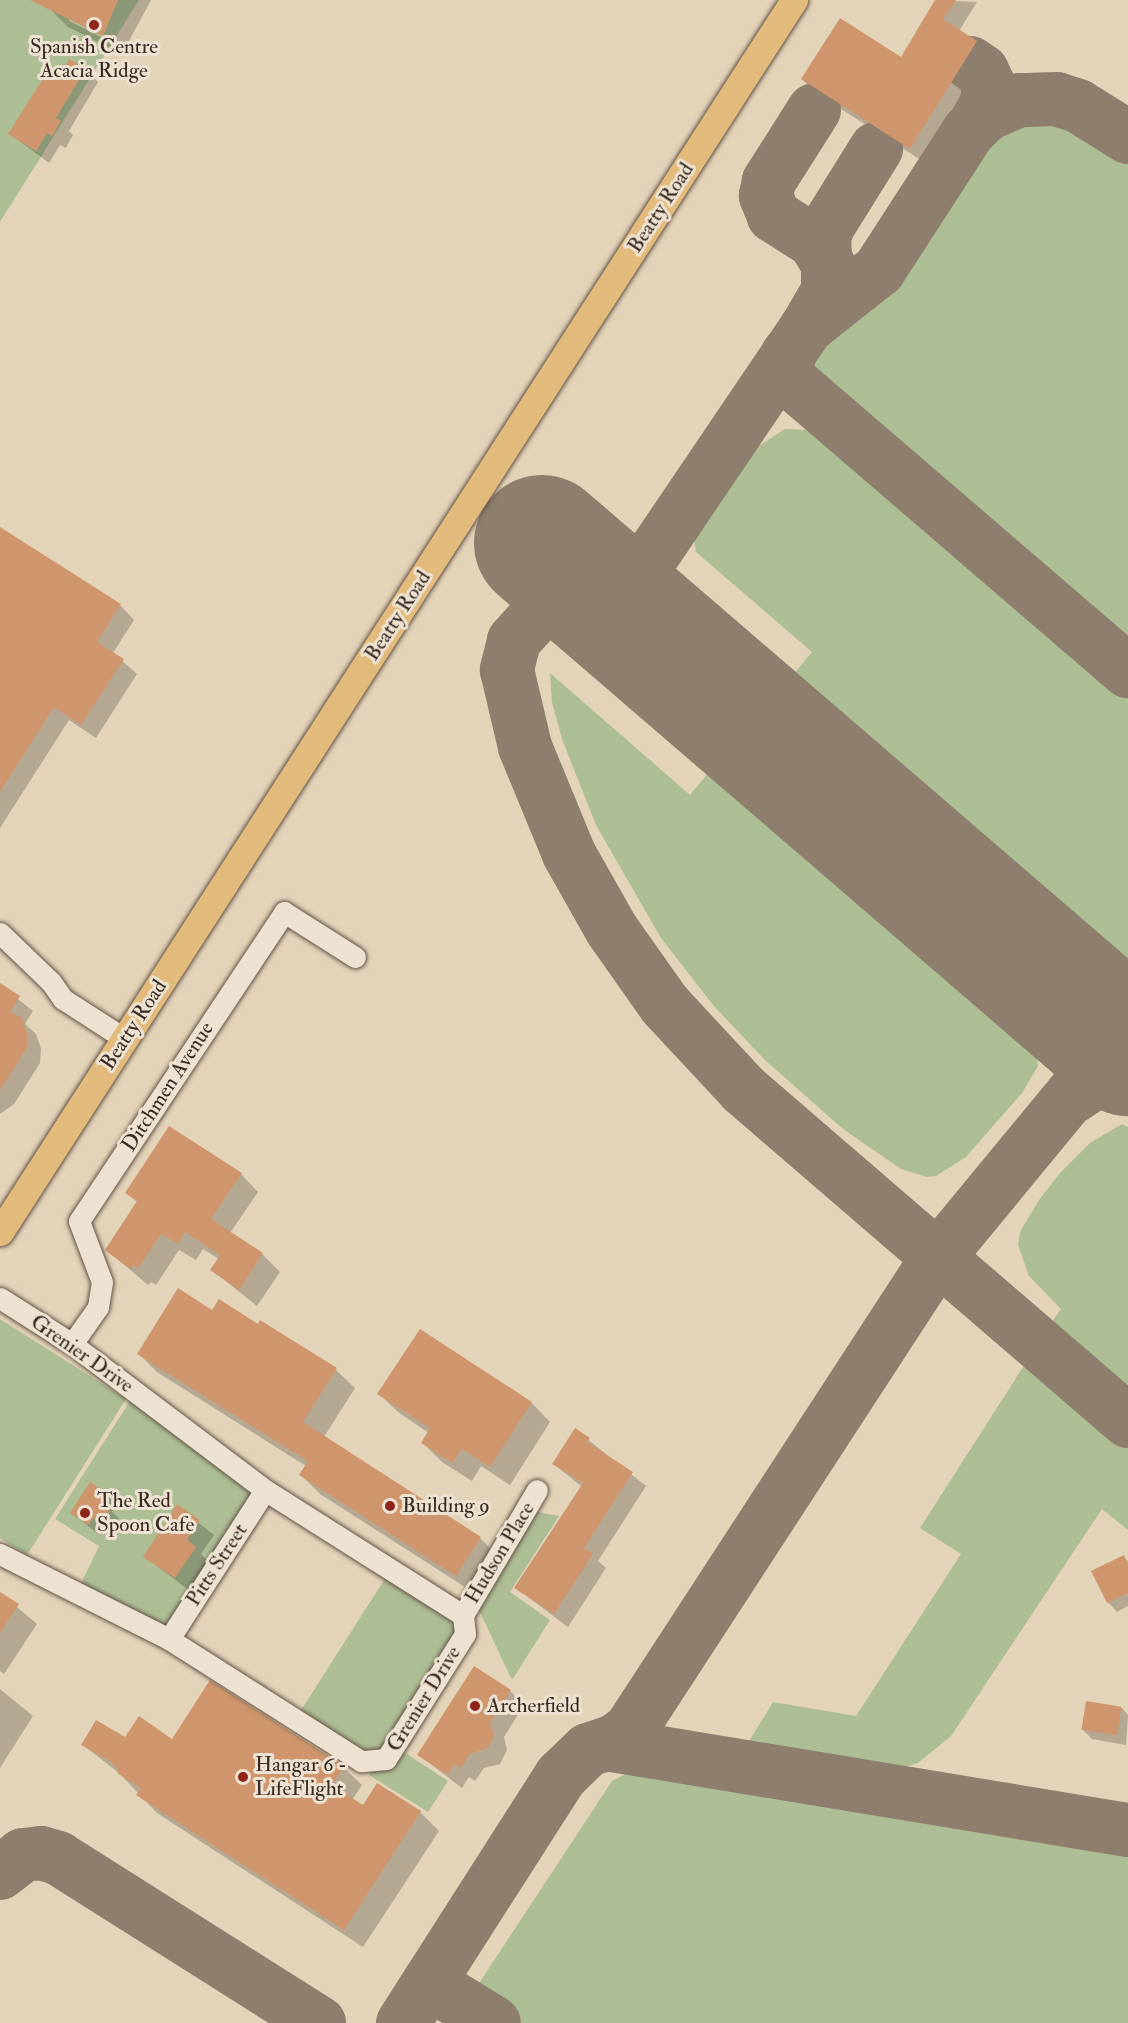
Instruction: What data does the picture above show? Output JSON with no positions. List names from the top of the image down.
{
  "streets": {
    "main road": ["Beatty Road"],
    "lane": [
      "Ditchmen Avenue",
      "Grenier Drive",
      "Hudson Place",
      "Pitts Street"
    ]
  },
  "crossings": [
    ["Ditchmen Avenue", "Grenier Drive"],
    ["Grenier Drive", "Hudson Place"],
    ["Grenier Drive", "Pitts Street"]
  ],
  "places": [
    "Spanish Centre Acacia Ridge",
    "Building 9",
    "The Red Spoon Cafe",
    "Archerfield",
    "Hangar 6 - LifeFlight"
  ]
}
